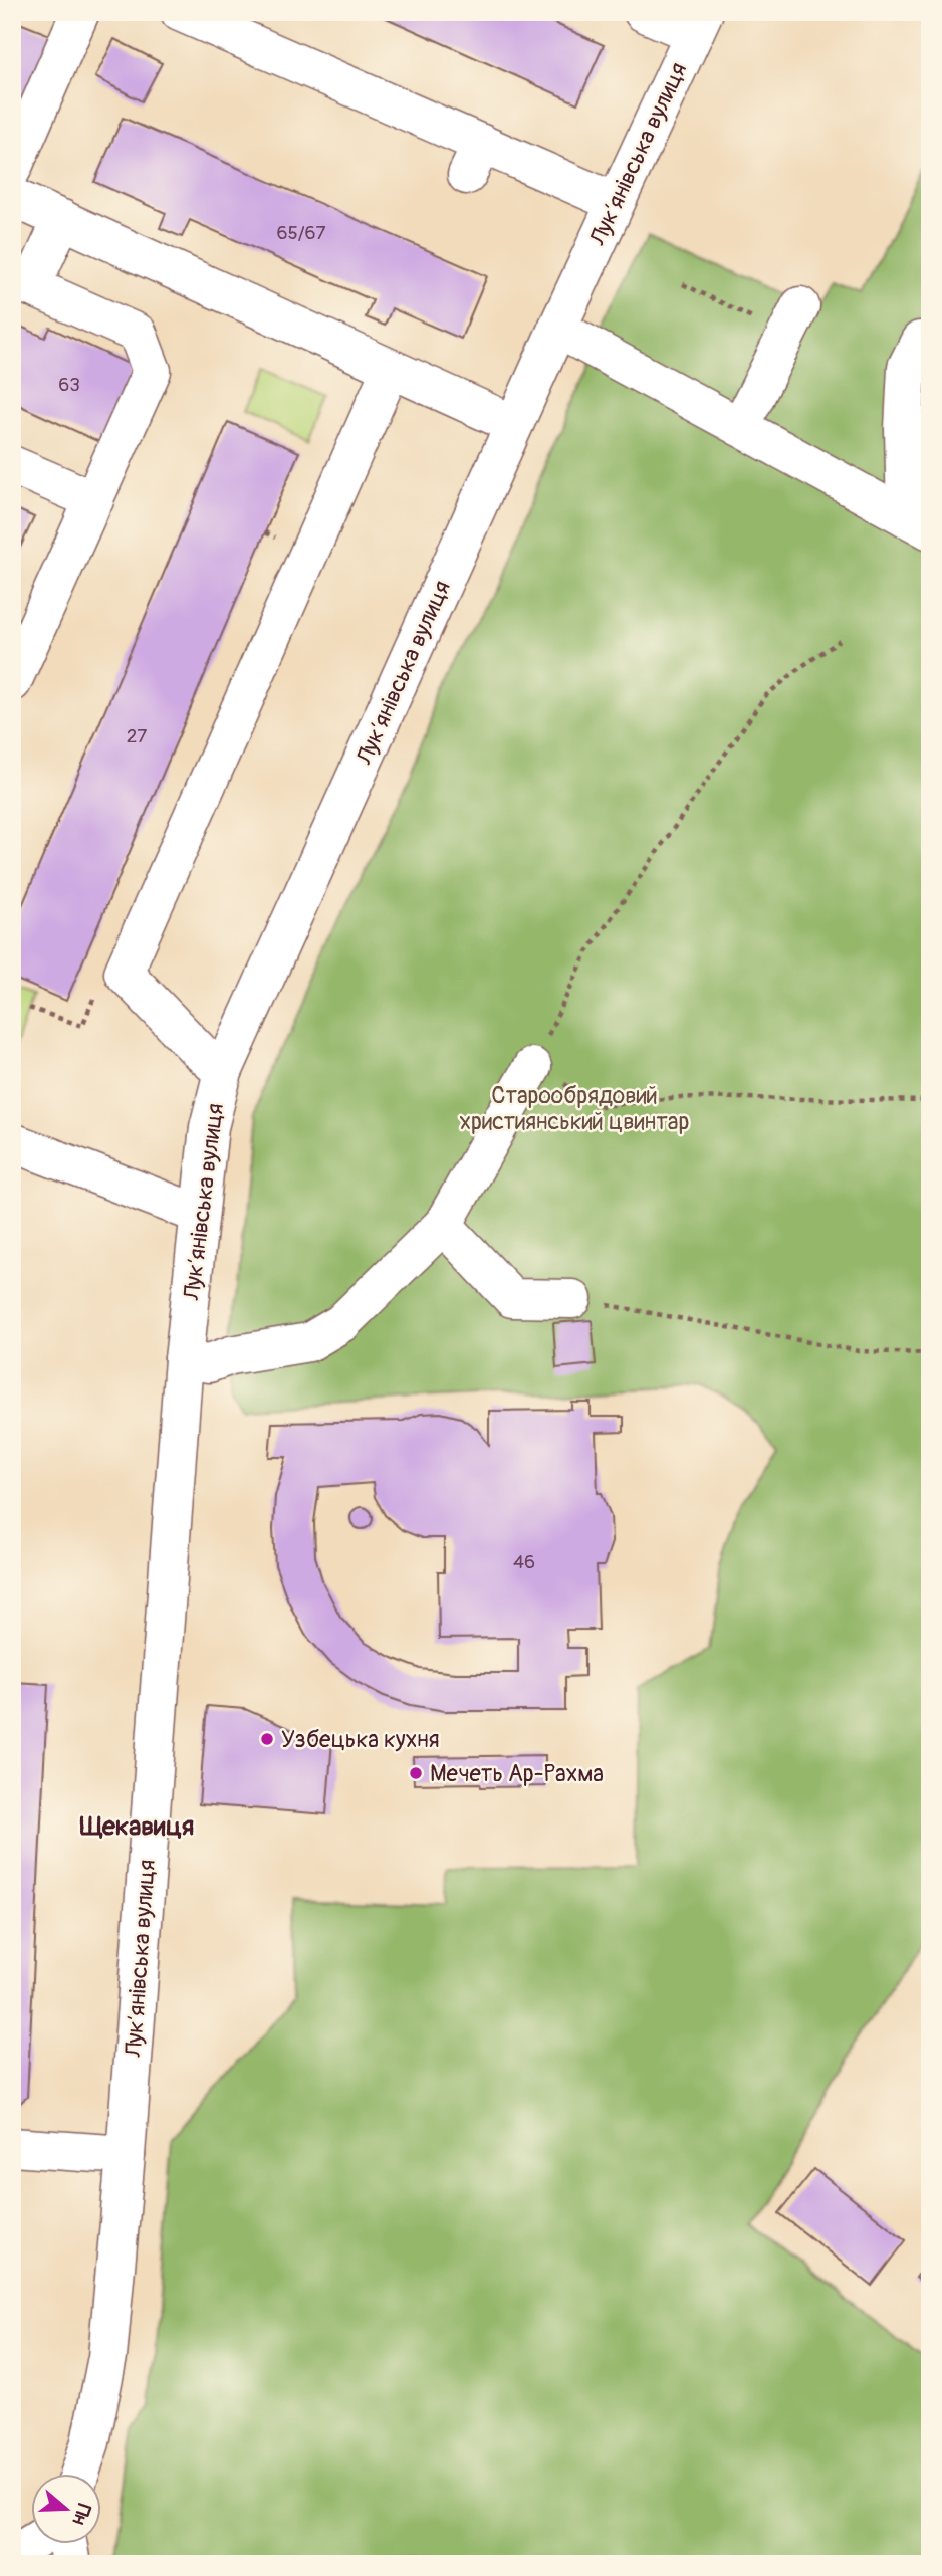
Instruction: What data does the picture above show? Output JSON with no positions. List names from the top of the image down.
{
  "streets": {
    "street": ["Лукʼянівська вулиця"]
  },
  "districts": ["Щекавиця"],
  "parks": ["Старообрядовий християнський цвинтар"],
  "places": ["Узбецька кухня", "Мечеть Ар-Рахма"],
  "house_numbers": [
    "65/67",
    "63",
    "27",
    "46"
  ],
  "north": "right"
}
